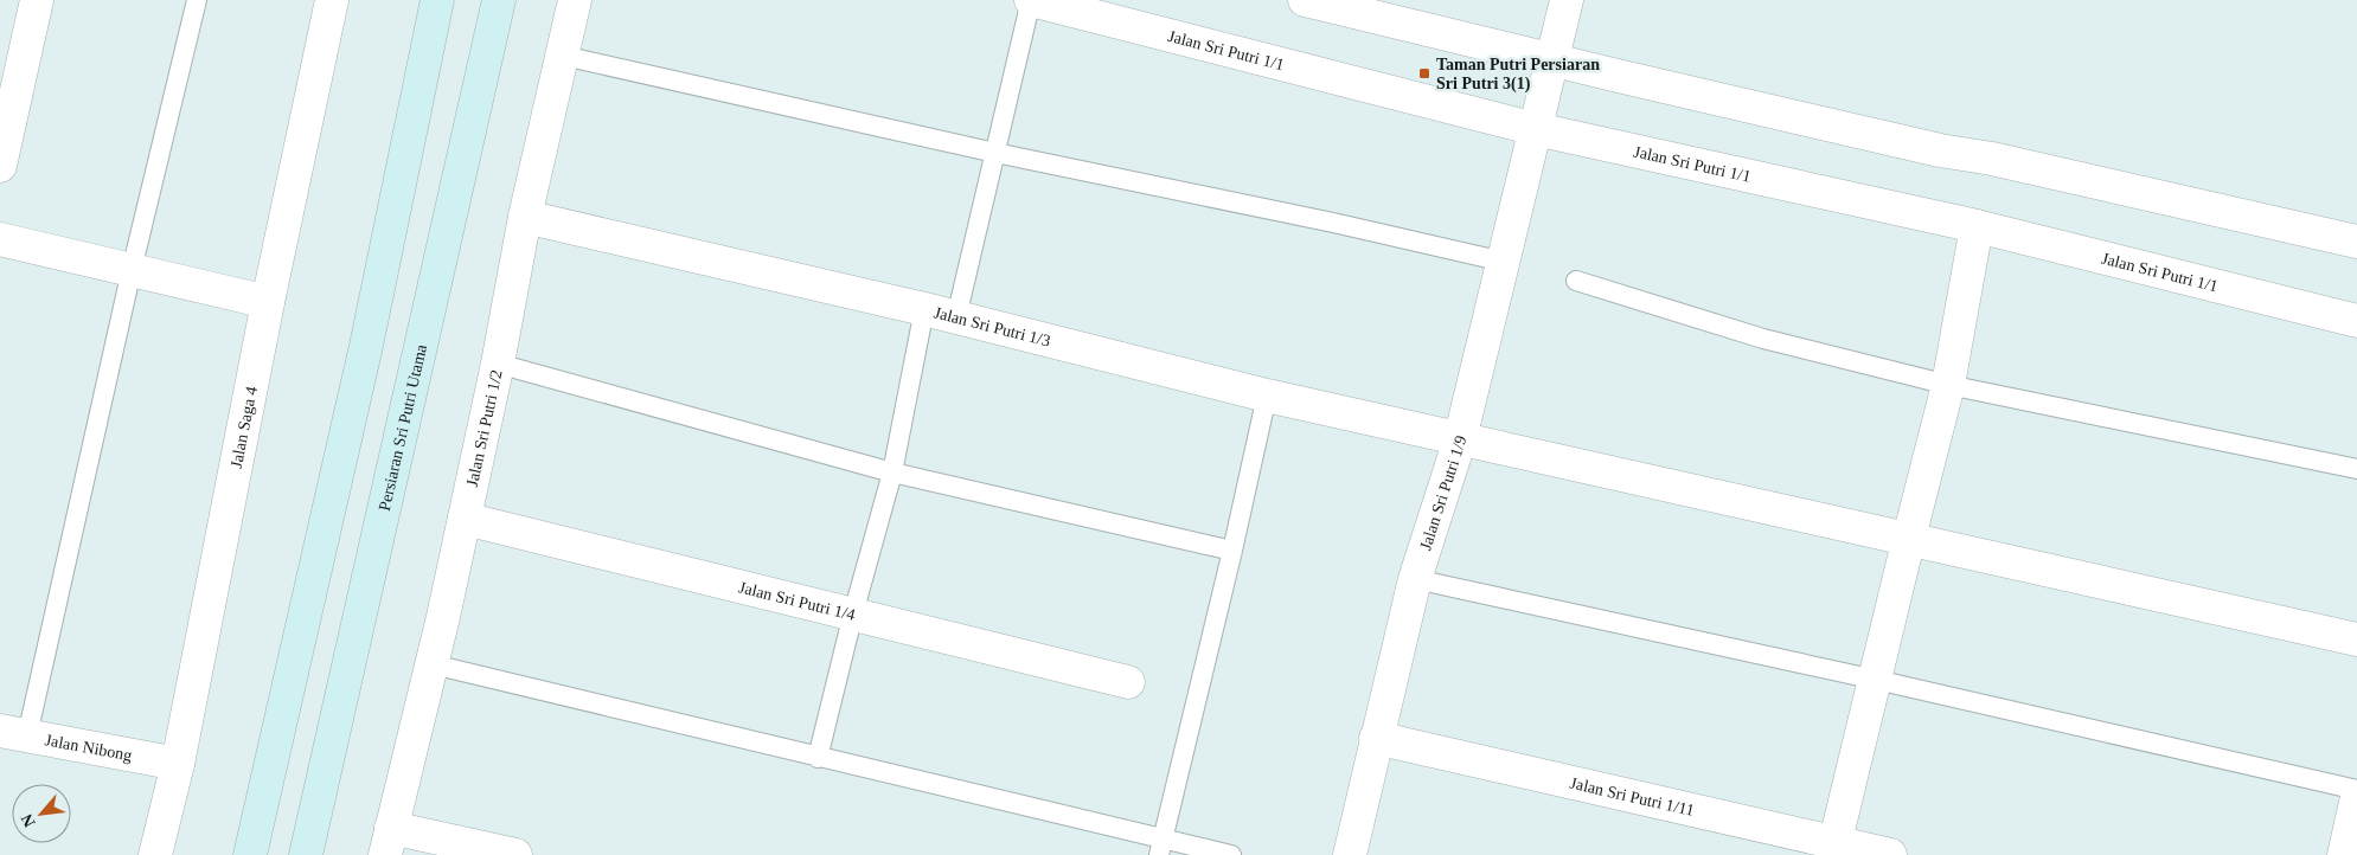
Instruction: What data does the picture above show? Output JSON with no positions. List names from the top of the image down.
{
  "streets": {
    "main road": ["Persiaran Sri Putri Utama"],
    "street": [
      "Jalan Sri Putri 1/1",
      "Jalan Sri Putri 1/3",
      "Jalan Saga 4",
      "Jalan Sri Putri 1/2",
      "Jalan Sri Putri 1/9",
      "Jalan Sri Putri 1/4",
      "Jalan Nibong",
      "Jalan Sri Putri 1/11"
    ]
  },
  "crossings": [
    ["Jalan Sri Putri 1/1", "Jalan Sri Putri 1/9"],
    ["Jalan Sri Putri 1/3", "Jalan Sri Putri 1/2"],
    ["Jalan Sri Putri 1/3", "Jalan Sri Putri 1/9"],
    ["Jalan Saga 4", "Jalan Nibong"],
    ["Jalan Sri Putri 1/2", "Jalan Sri Putri 1/4"],
    ["Jalan Sri Putri 1/9", "Jalan Sri Putri 1/11"]
  ],
  "places": {
    "transit": ["Taman Putri Persiaran Sri Putri 3(1)"]
  },
  "north": "bottom left"
}
